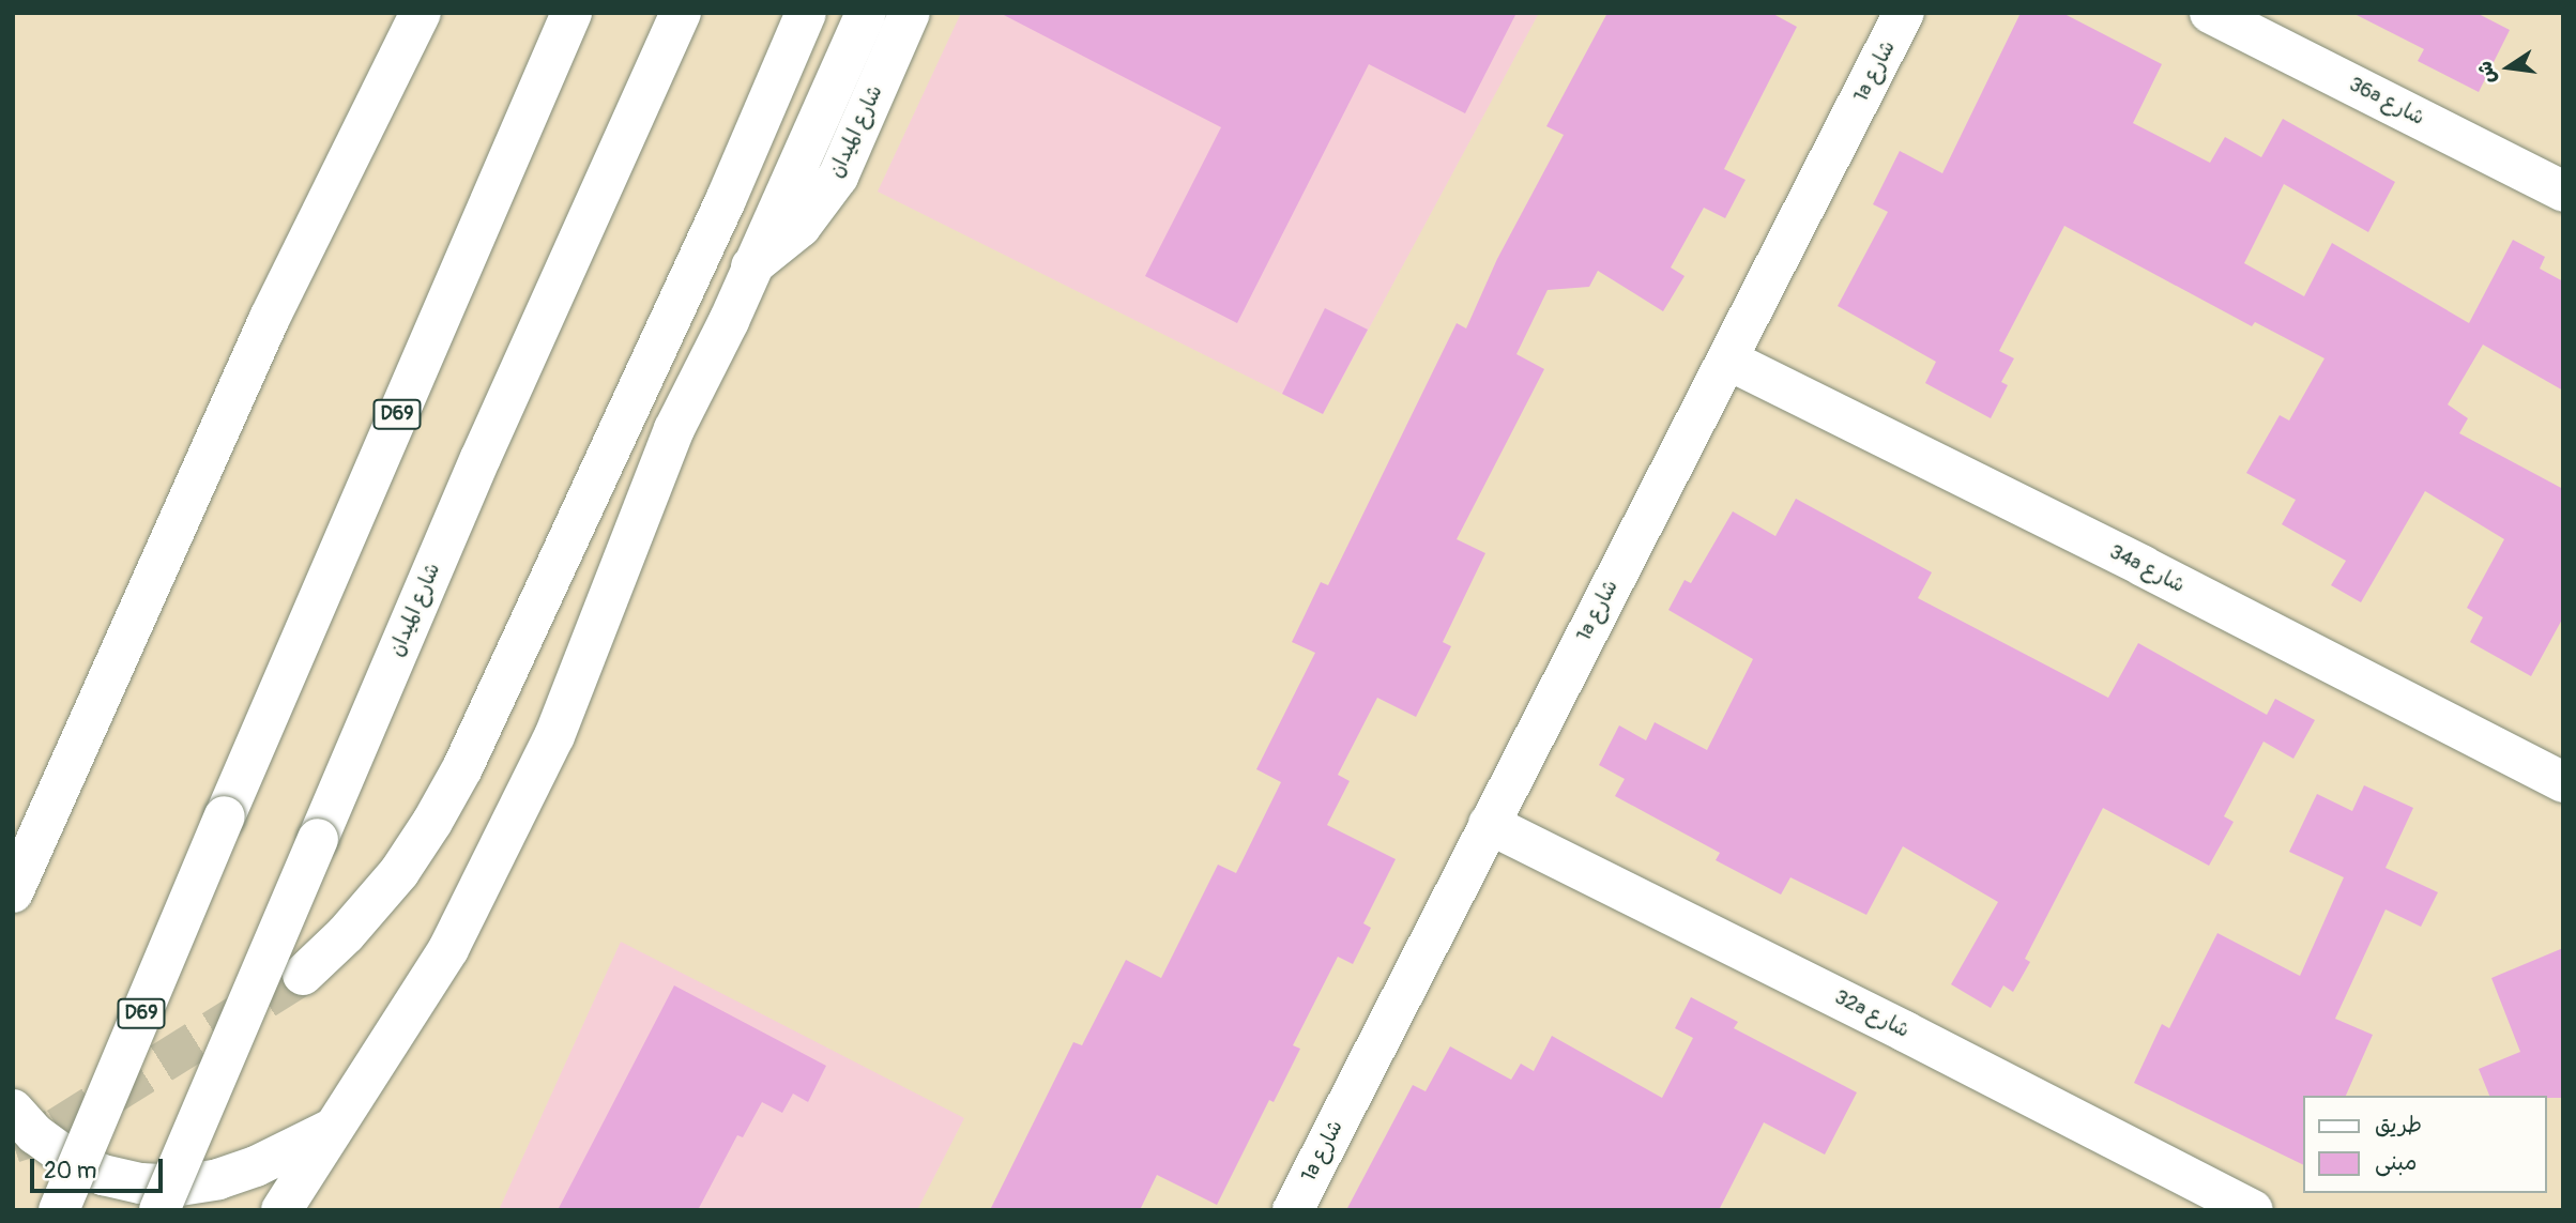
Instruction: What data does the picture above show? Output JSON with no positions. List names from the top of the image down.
{
  "streets": {
    "main road": [
      "1a شارع",
      "36a شارع",
      "شارع الميدان",
      "D69",
      "34a شارع",
      "32a شارع"
    ]
  },
  "crossings": [
    ["1a شارع", "34a شارع"],
    ["1a شارع", "32a شارع"]
  ],
  "legend": ["طريق", "مبنى"],
  "scale_bar": "20 m",
  "north": "left"
}
